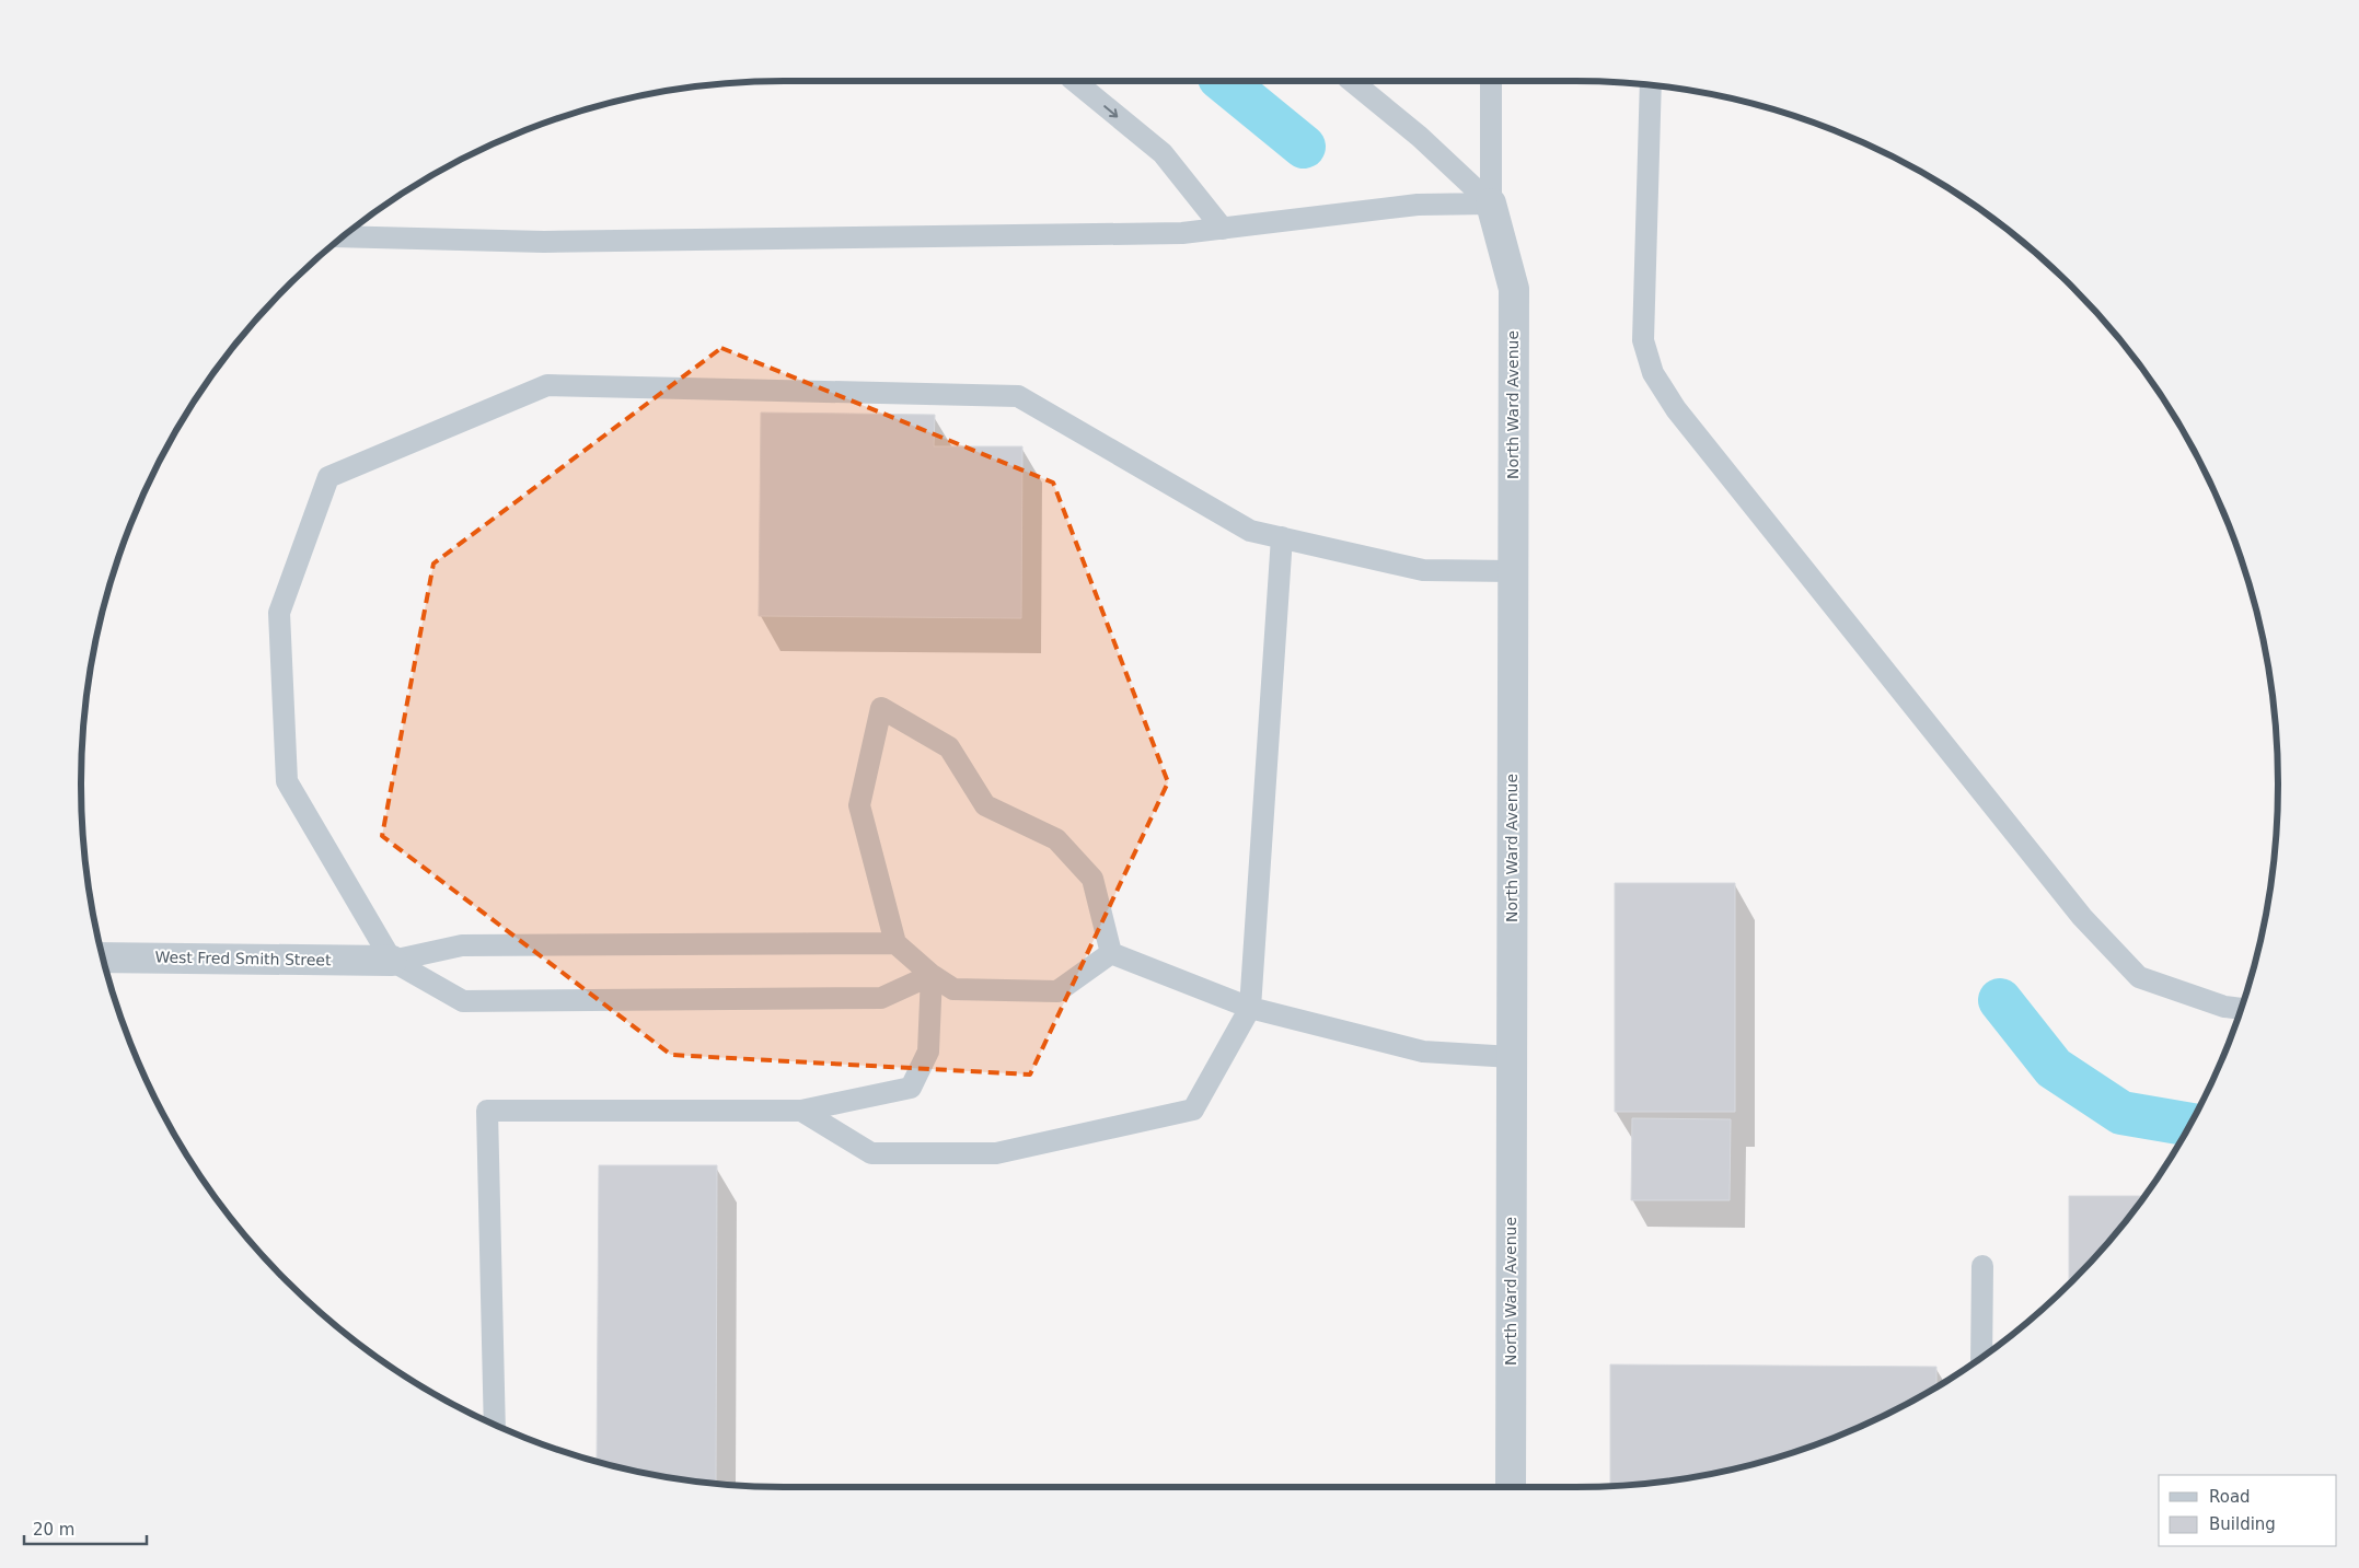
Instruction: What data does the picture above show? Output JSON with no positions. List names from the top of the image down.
{
  "streets": {
    "street": ["North Ward Avenue", "West Fred Smith Street"]
  },
  "legend": ["Road", "Building"],
  "scale_bar": "20 m"
}
